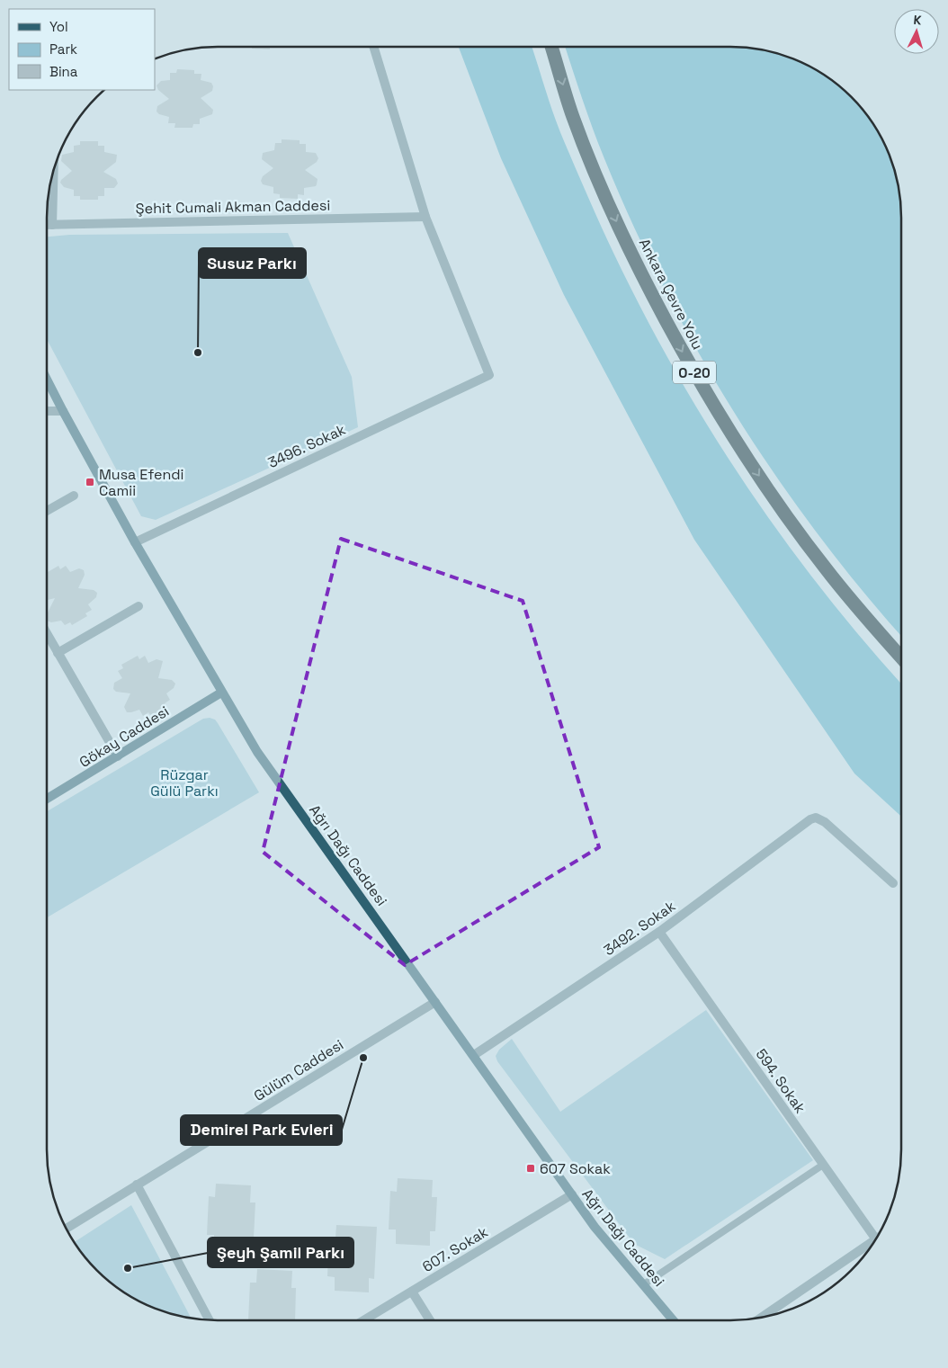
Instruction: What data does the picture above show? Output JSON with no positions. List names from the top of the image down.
{
  "streets": {
    "highway": ["Ankara Çevre Yolu", "O-20"],
    "main road": ["Gökay Caddesi", "Ağrı Dağı Caddesi"],
    "street": [
      "Şehit Cumali Akman Caddesi",
      "3496. Sokak",
      "3492. Sokak",
      "Gülüm Caddesi",
      "594. Sokak",
      "607. Sokak"
    ]
  },
  "crossings": [
    ["Şehit Cumali Akman Caddesi", "3496. Sokak"],
    ["3496. Sokak", "Ağrı Dağı Caddesi"],
    ["Gökay Caddesi", "Ağrı Dağı Caddesi"],
    ["Ağrı Dağı Caddesi", "3492. Sokak"],
    ["Ağrı Dağı Caddesi", "Gülüm Caddesi"],
    ["Ağrı Dağı Caddesi", "607. Sokak"],
    ["3492. Sokak", "594. Sokak"]
  ],
  "one_way": ["Ankara Çevre Yolu"],
  "parks": ["Rüzgar Gülü Parkı"],
  "places": {
    "other": ["Susuz Parkı", "Demirel Park Evleri", "Şeyh Şamil Parkı"],
    "transit": ["Musa Efendi Camii", "607 Sokak"]
  },
  "legend": ["Yol", "Park", "Bina"],
  "north": "top"
}
